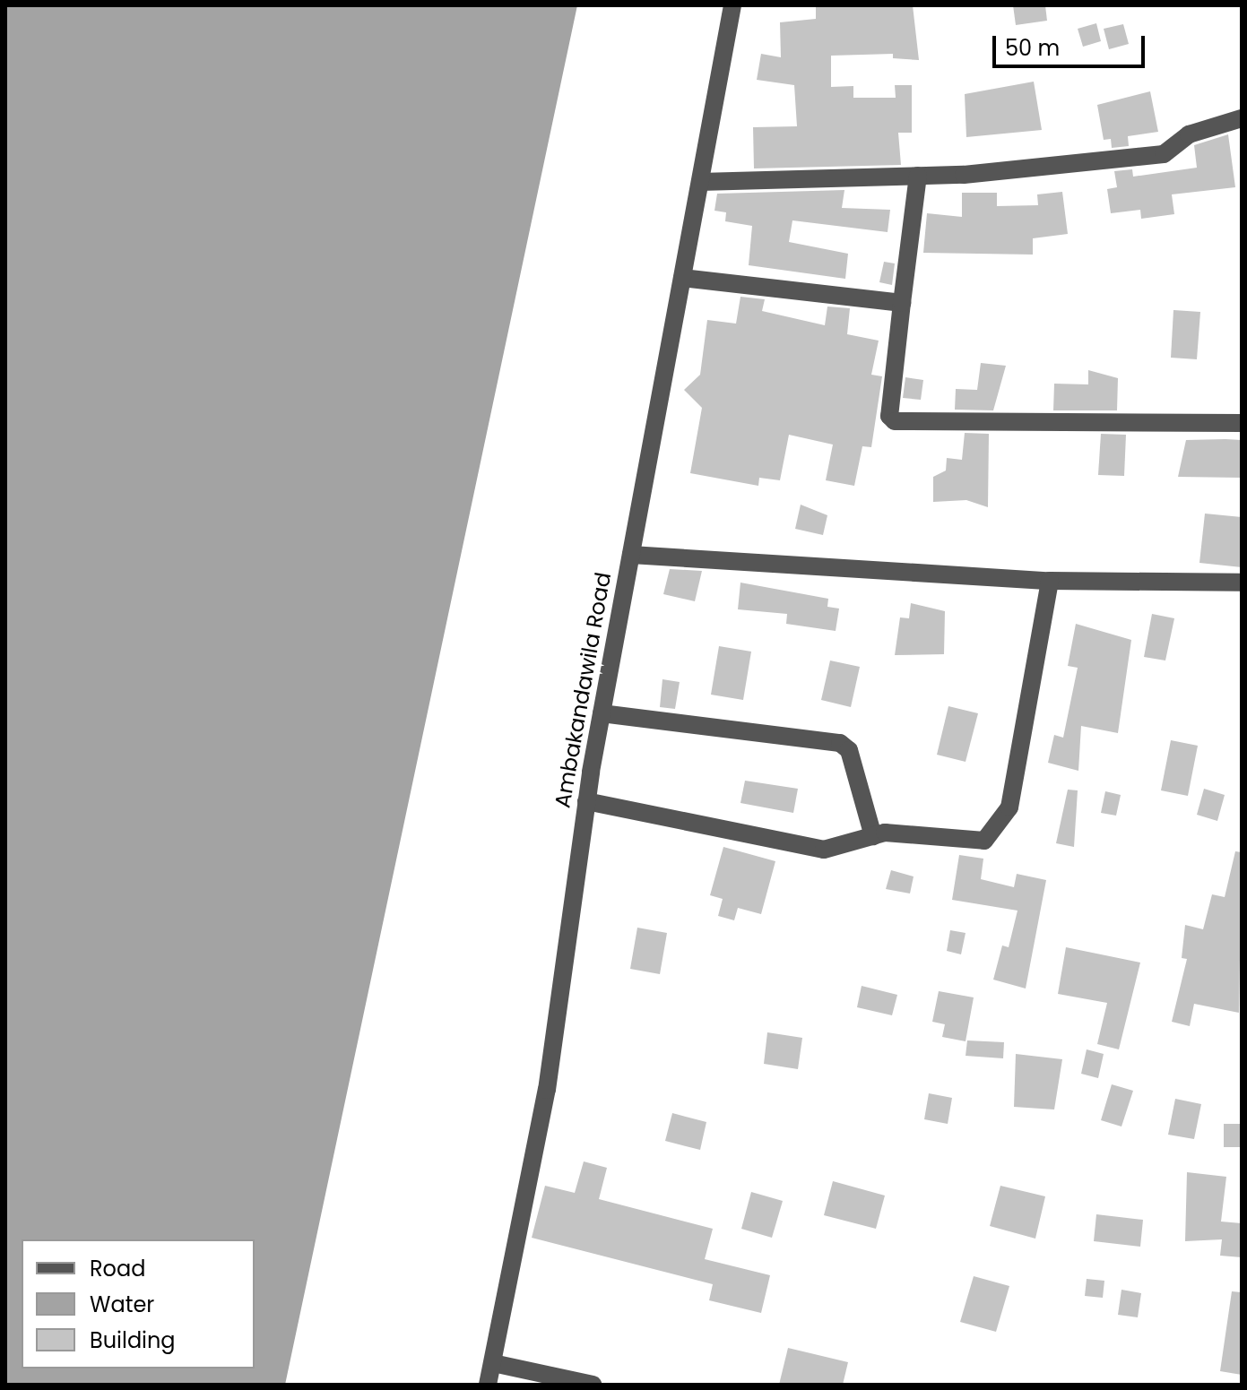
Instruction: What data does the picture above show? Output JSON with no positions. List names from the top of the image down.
{
  "streets": {
    "street": ["Ambakandawila Road"]
  },
  "legend": ["Road", "Water", "Building"],
  "scale_bar": "50 m"
}
